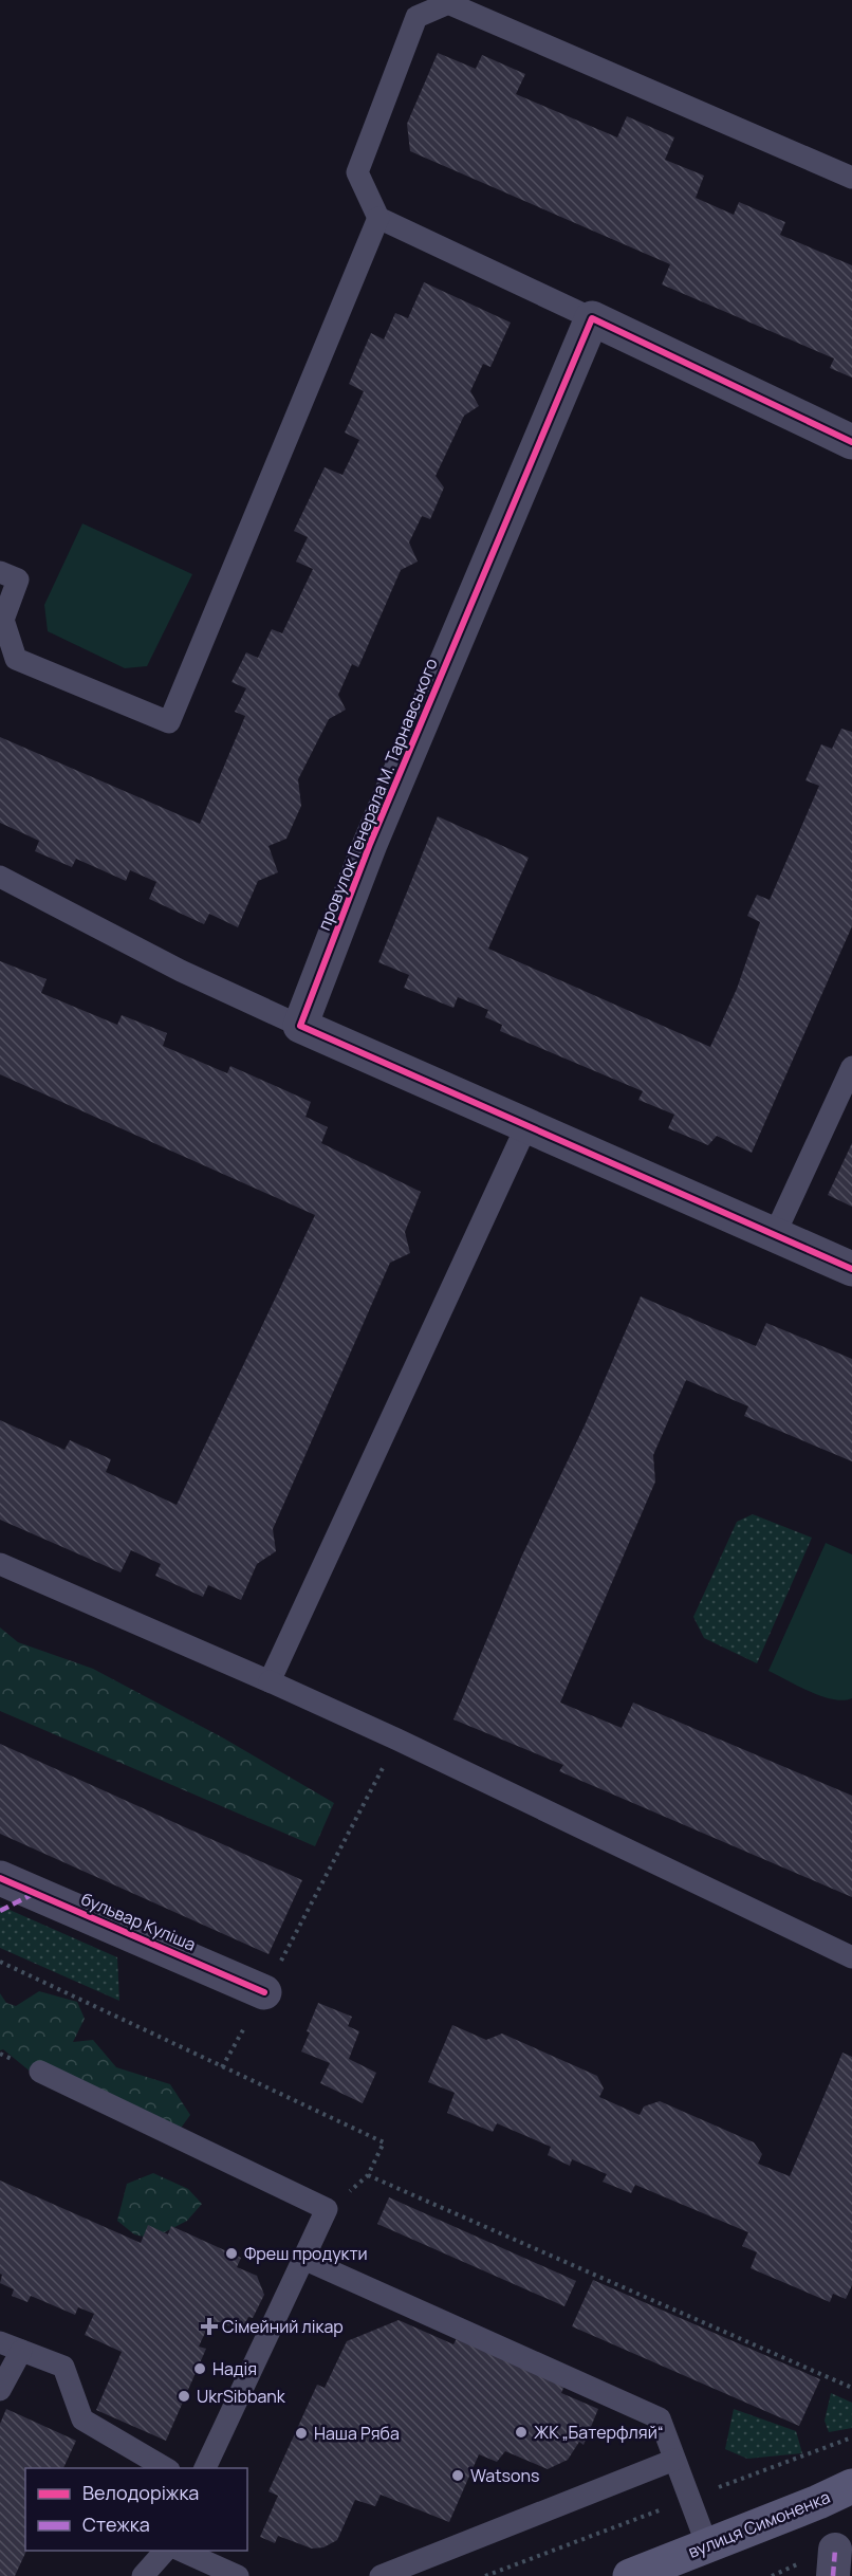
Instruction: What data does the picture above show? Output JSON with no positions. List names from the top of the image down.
{
  "streets": {
    "main road": ["вулиця Симоненка"],
    "street": ["провулок Генерала М. Тарнавського", "бульвар Куліша"]
  },
  "places": {
    "other": [
      "Фреш продукти",
      "Надія",
      "UkrSibbank",
      "ЖК „Батерфляй“",
      "Наша Ряба",
      "Watsons"
    ],
    "health": ["Сімейний лікар"]
  },
  "legend": ["Велодоріжка", "Стежка"]
}
